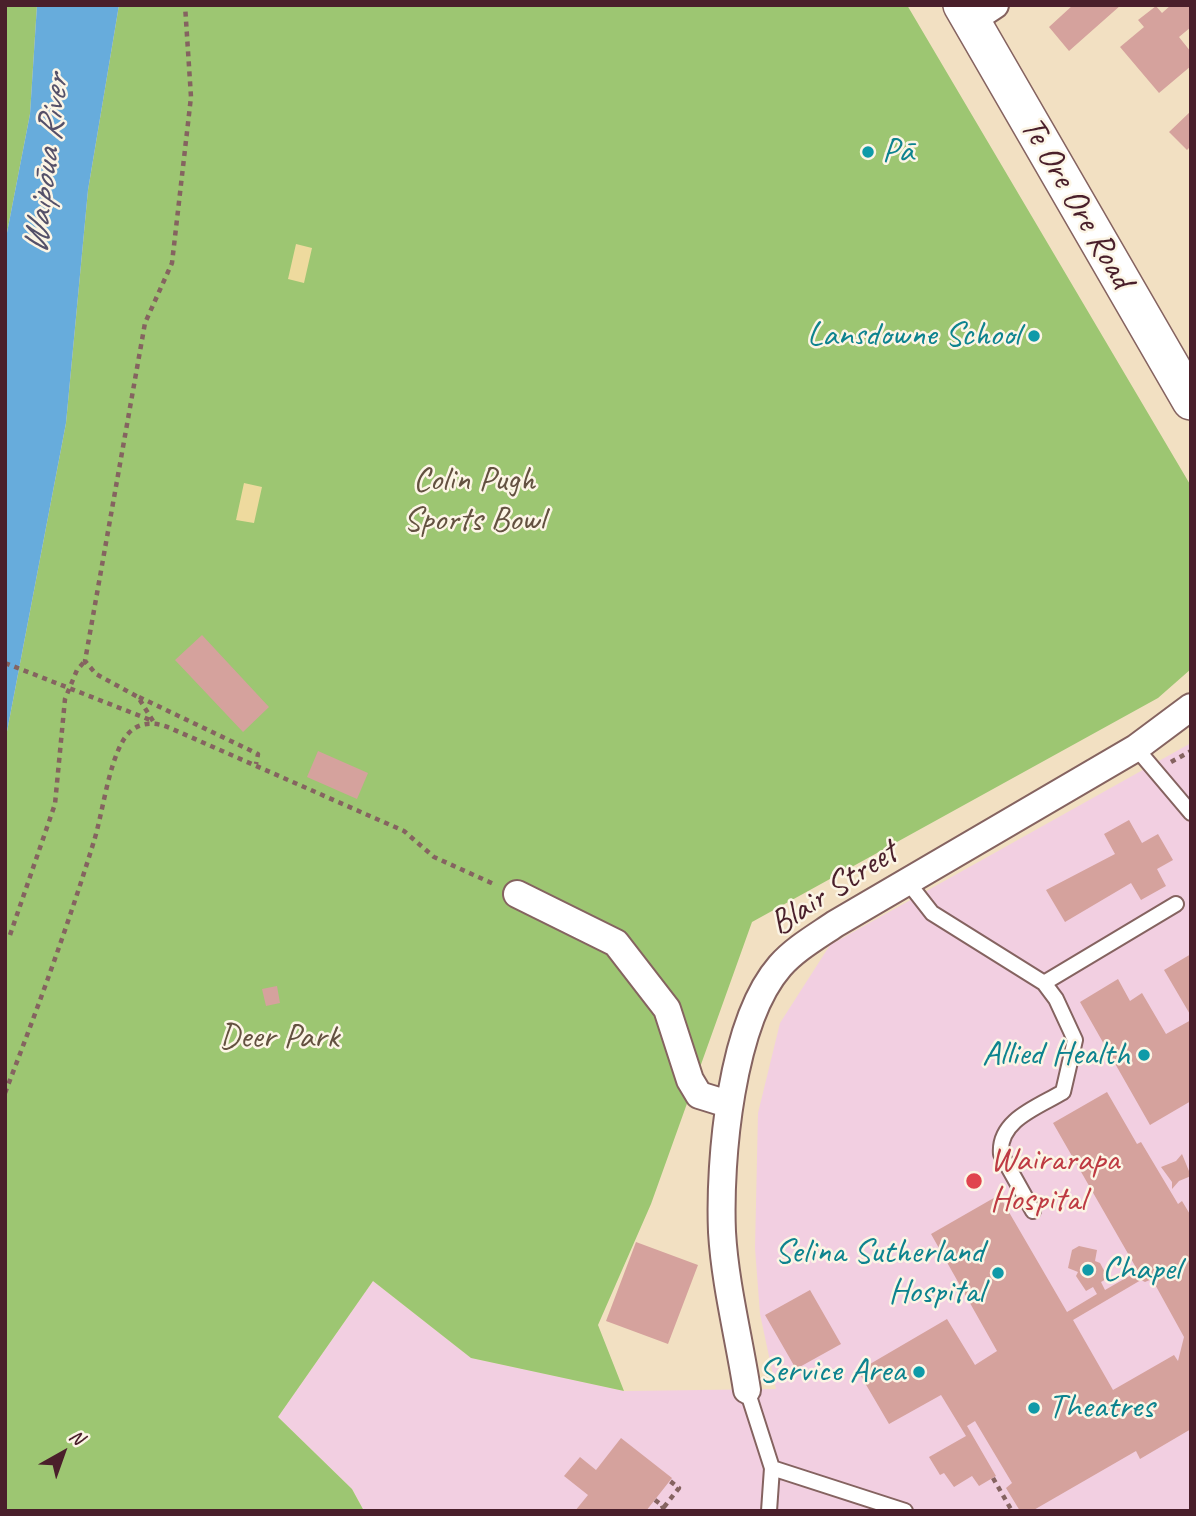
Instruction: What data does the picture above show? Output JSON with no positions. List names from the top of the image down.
{
  "streets": {
    "main road": ["Te Ore Ore Road"],
    "street": ["Blair Street"]
  },
  "water": ["Waipōua River"],
  "parks": ["Colin Pugh Sports Bowl", "Deer Park"],
  "places": [
    "Pā",
    "Lansdowne School",
    "Allied Health",
    "Wairarapa Hospital",
    "Chapel",
    "Selina Sutherland Hospital",
    "Service Area",
    "Theatres"
  ],
  "north": "top right"
}
